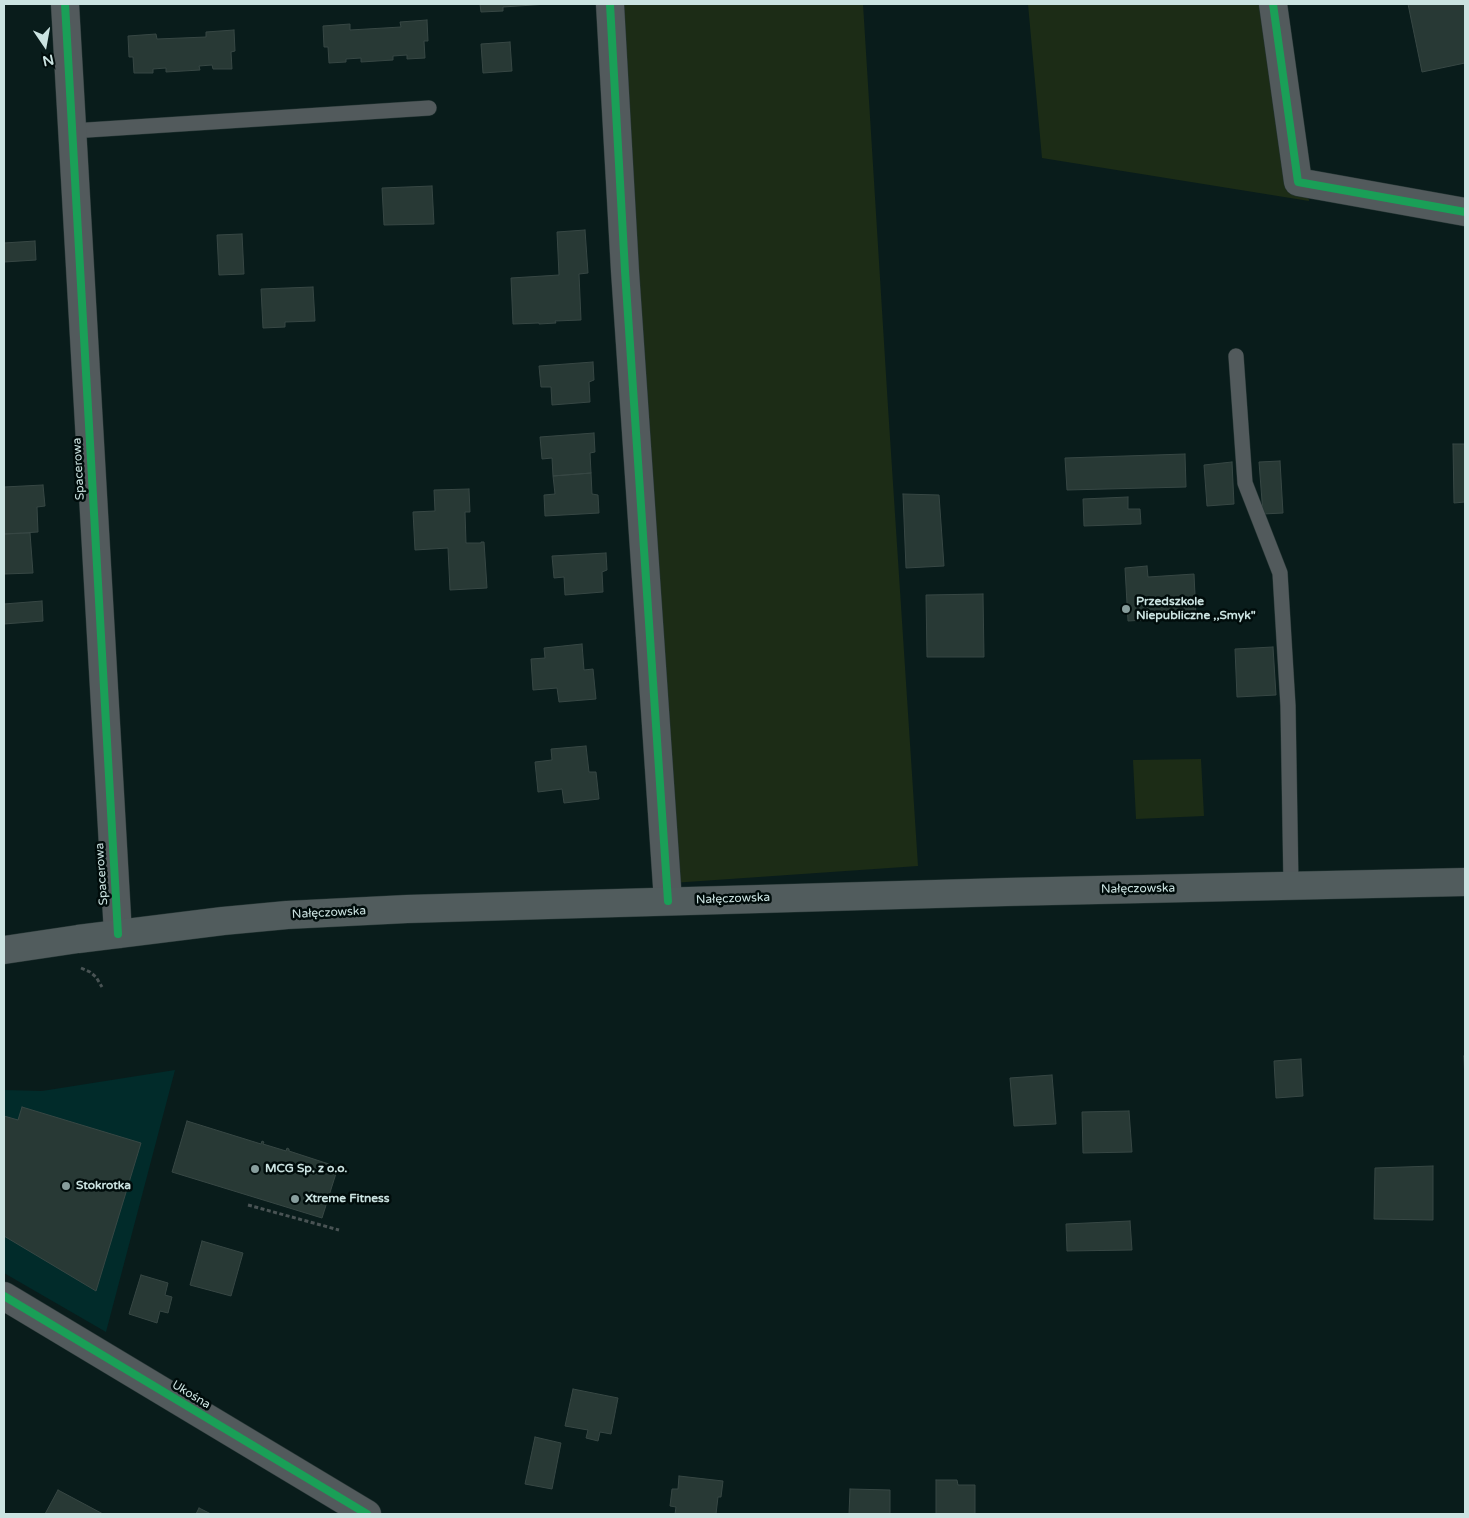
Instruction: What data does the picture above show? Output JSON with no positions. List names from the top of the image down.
{
  "streets": {
    "main road": ["Nałęczowska"],
    "street": ["Spacerowa", "Ukośna"]
  },
  "crossings": [
    ["Spacerowa", "Nałęczowska"]
  ],
  "places": [
    "Przedszkole Niepubliczne ,,Smyk\"",
    "MCG Sp. z o.o.",
    "Stokrotka",
    "Xtreme Fitness"
  ],
  "north": "bottom"
}
